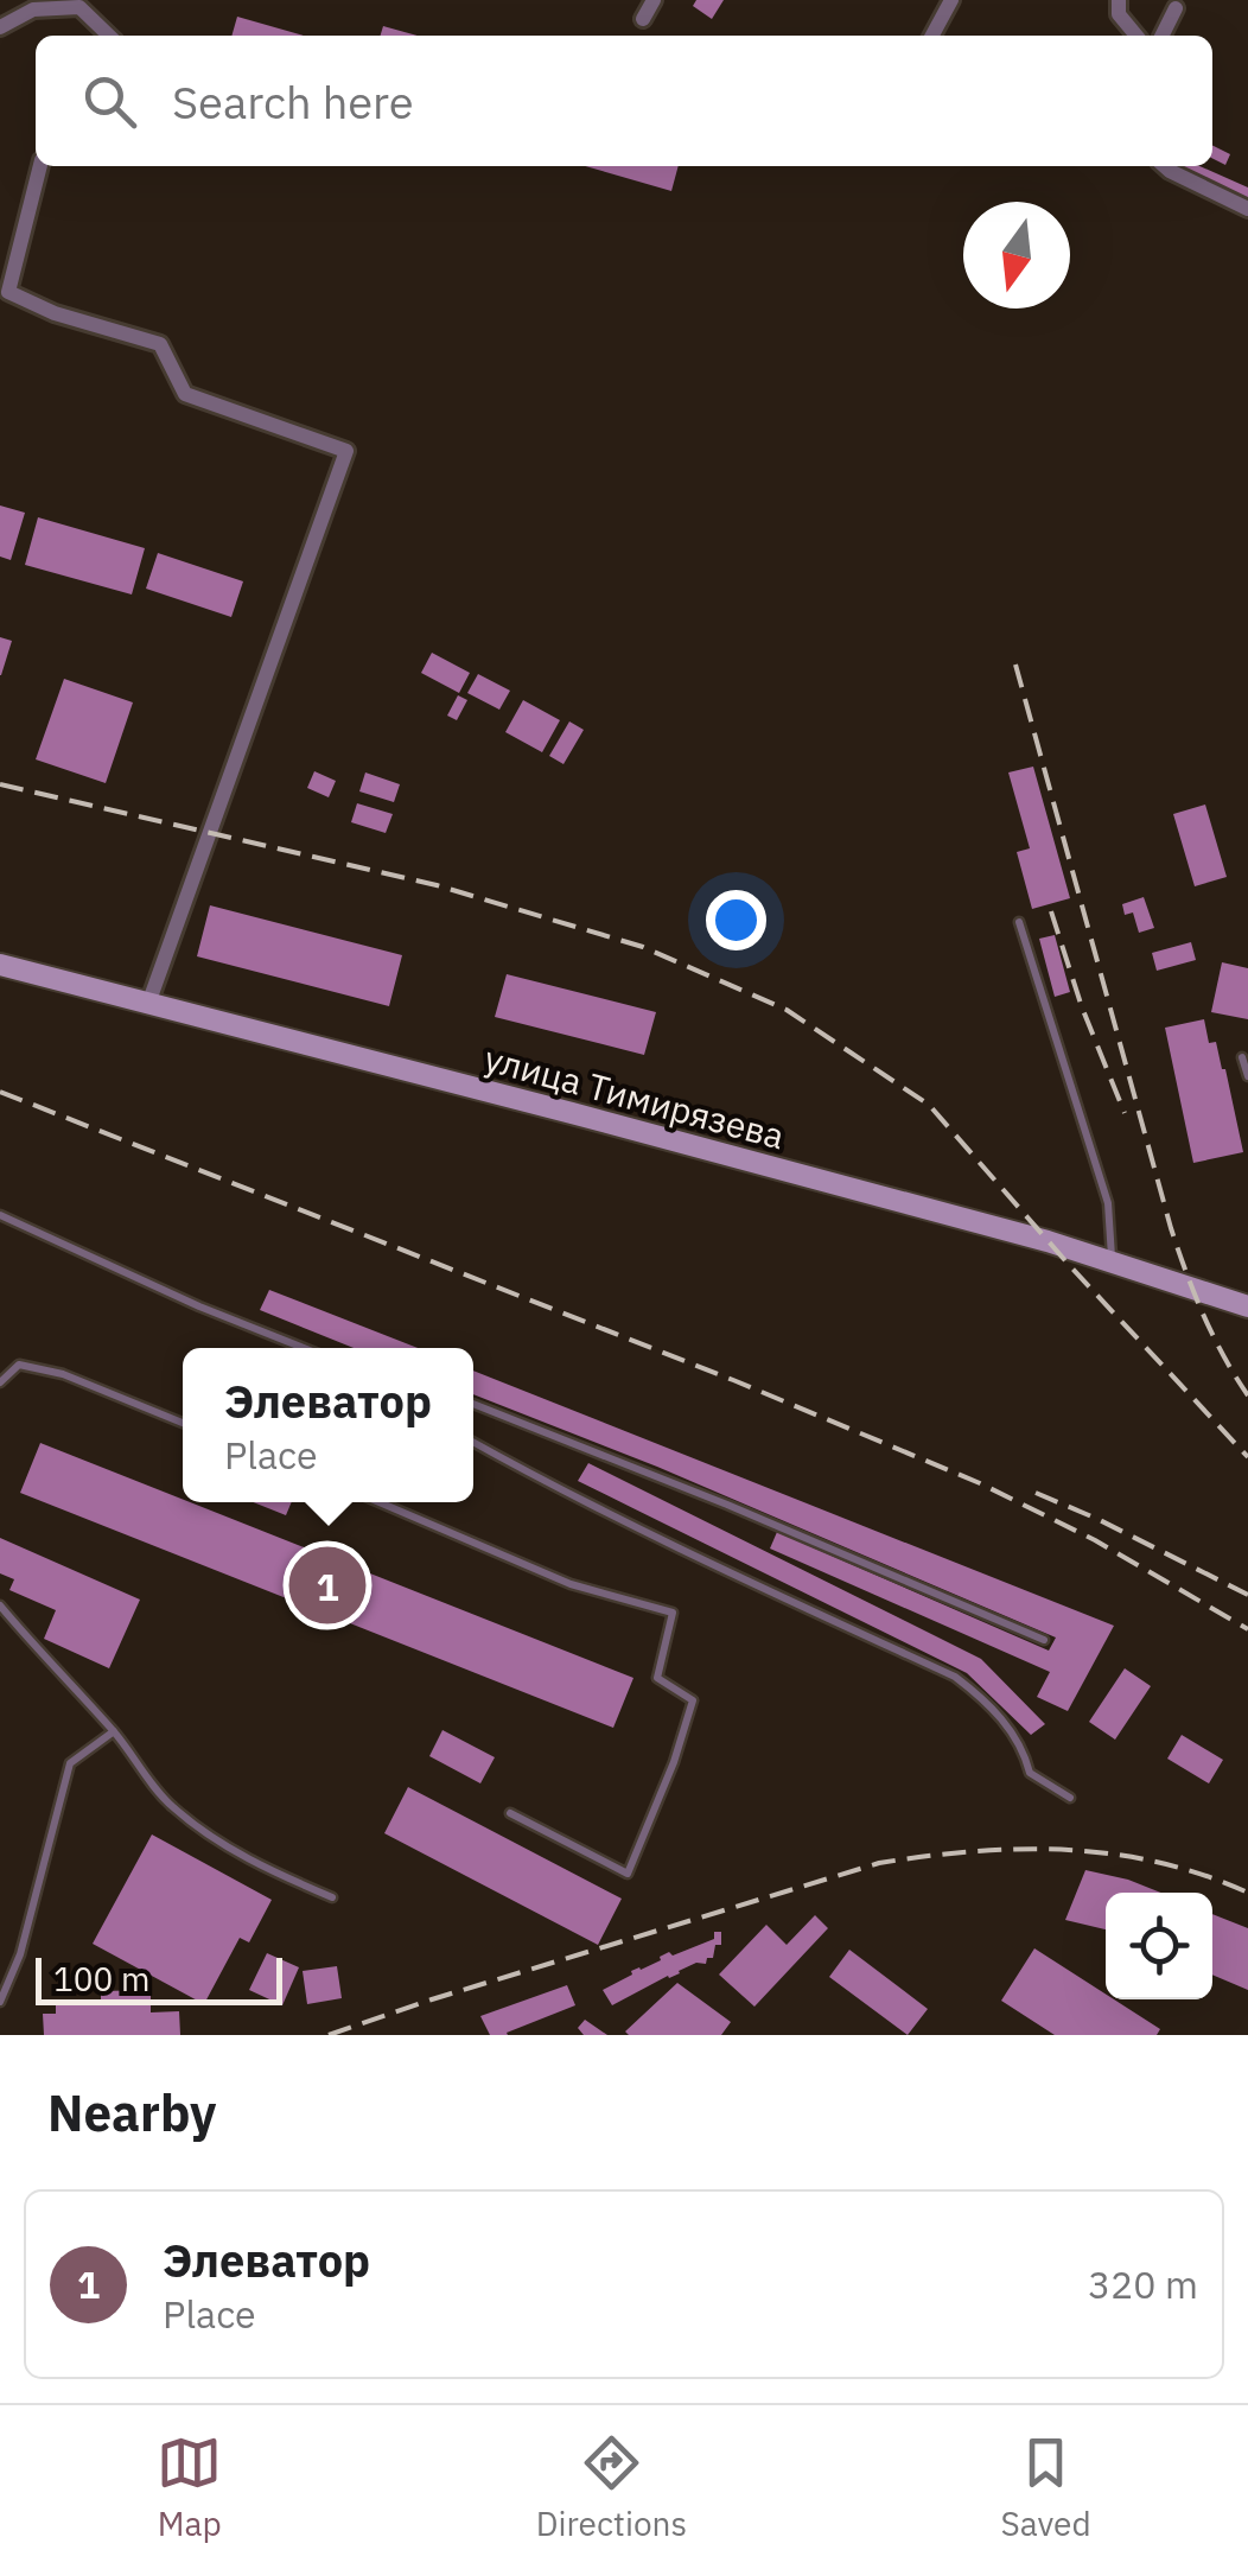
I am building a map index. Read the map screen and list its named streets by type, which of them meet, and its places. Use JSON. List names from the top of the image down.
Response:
{
  "streets": {
    "main road": ["улица Тимирязева"]
  },
  "scale_bar": "100 m",
  "north": "bottom",
  "page": {
    "search": "Search here",
    "popup": ["Элеватор", "Place"],
    "pins": "1",
    "scale": "100 m",
    "heading": "Nearby",
    "list": [
      {
        "mark": "1",
        "name": "Элеватор",
        "note": "Place",
        "value": "320 m"
      }
    ],
    "nav": ["Map", "Directions", "Saved"]
  }
}
